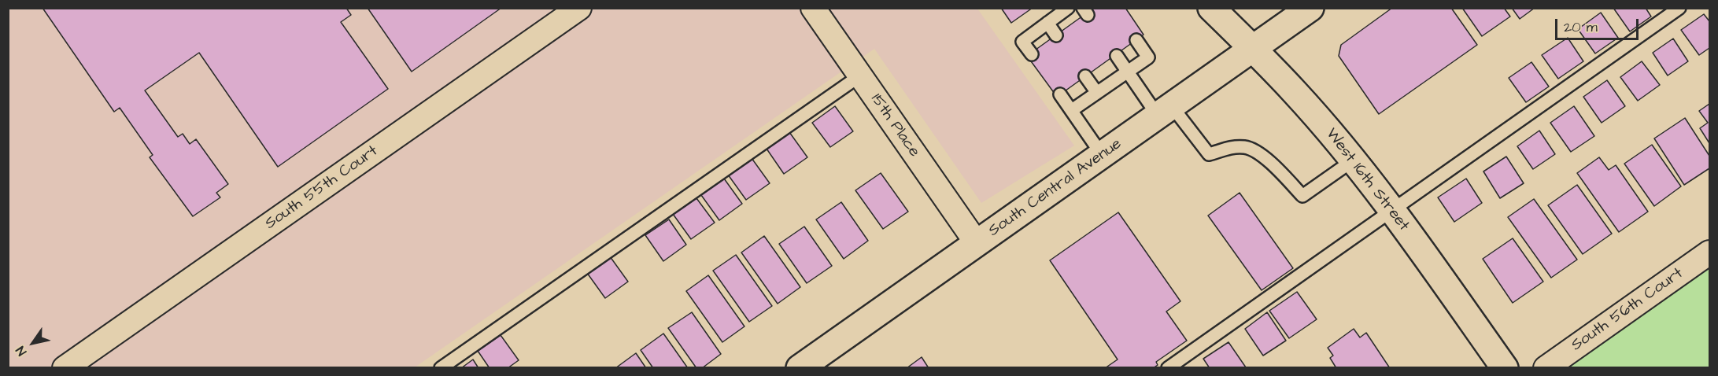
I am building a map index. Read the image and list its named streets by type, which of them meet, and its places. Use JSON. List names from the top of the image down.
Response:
{
  "streets": {
    "main road": ["West 16th Street", "South Central Avenue"],
    "street": ["15th Place", "South 55th Court", "South 56th Court"]
  },
  "crossings": [
    ["15th Place", "South Central Avenue"],
    ["West 16th Street", "South Central Avenue"]
  ],
  "scale_bar": "20 m",
  "north": "bottom left"
}
